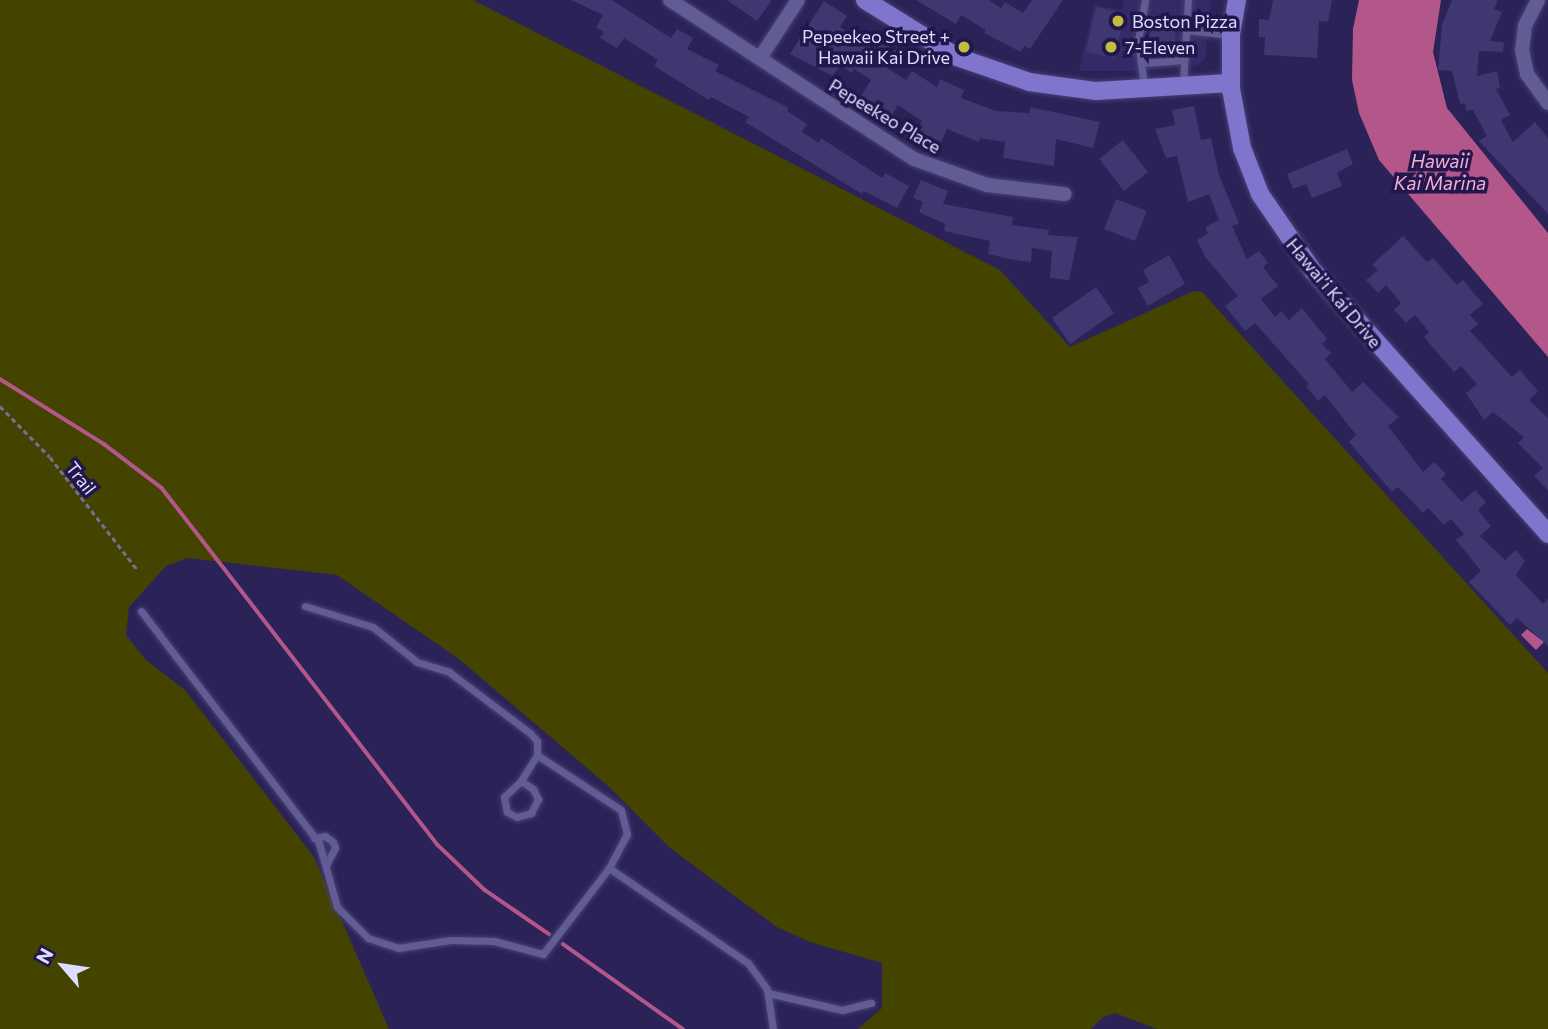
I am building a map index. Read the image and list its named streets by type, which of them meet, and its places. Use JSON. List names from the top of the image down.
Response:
{
  "streets": {
    "main road": ["Hawai’i Kai Drive"],
    "street": ["Pepeekeo Place"],
    "path": ["Trail"]
  },
  "water": ["Hawaii Kai Marina"],
  "places": ["Boston Pizza", "Pepeekeo Street + Hawaii Kai Drive", "7-Eleven"],
  "north": "top left"
}
